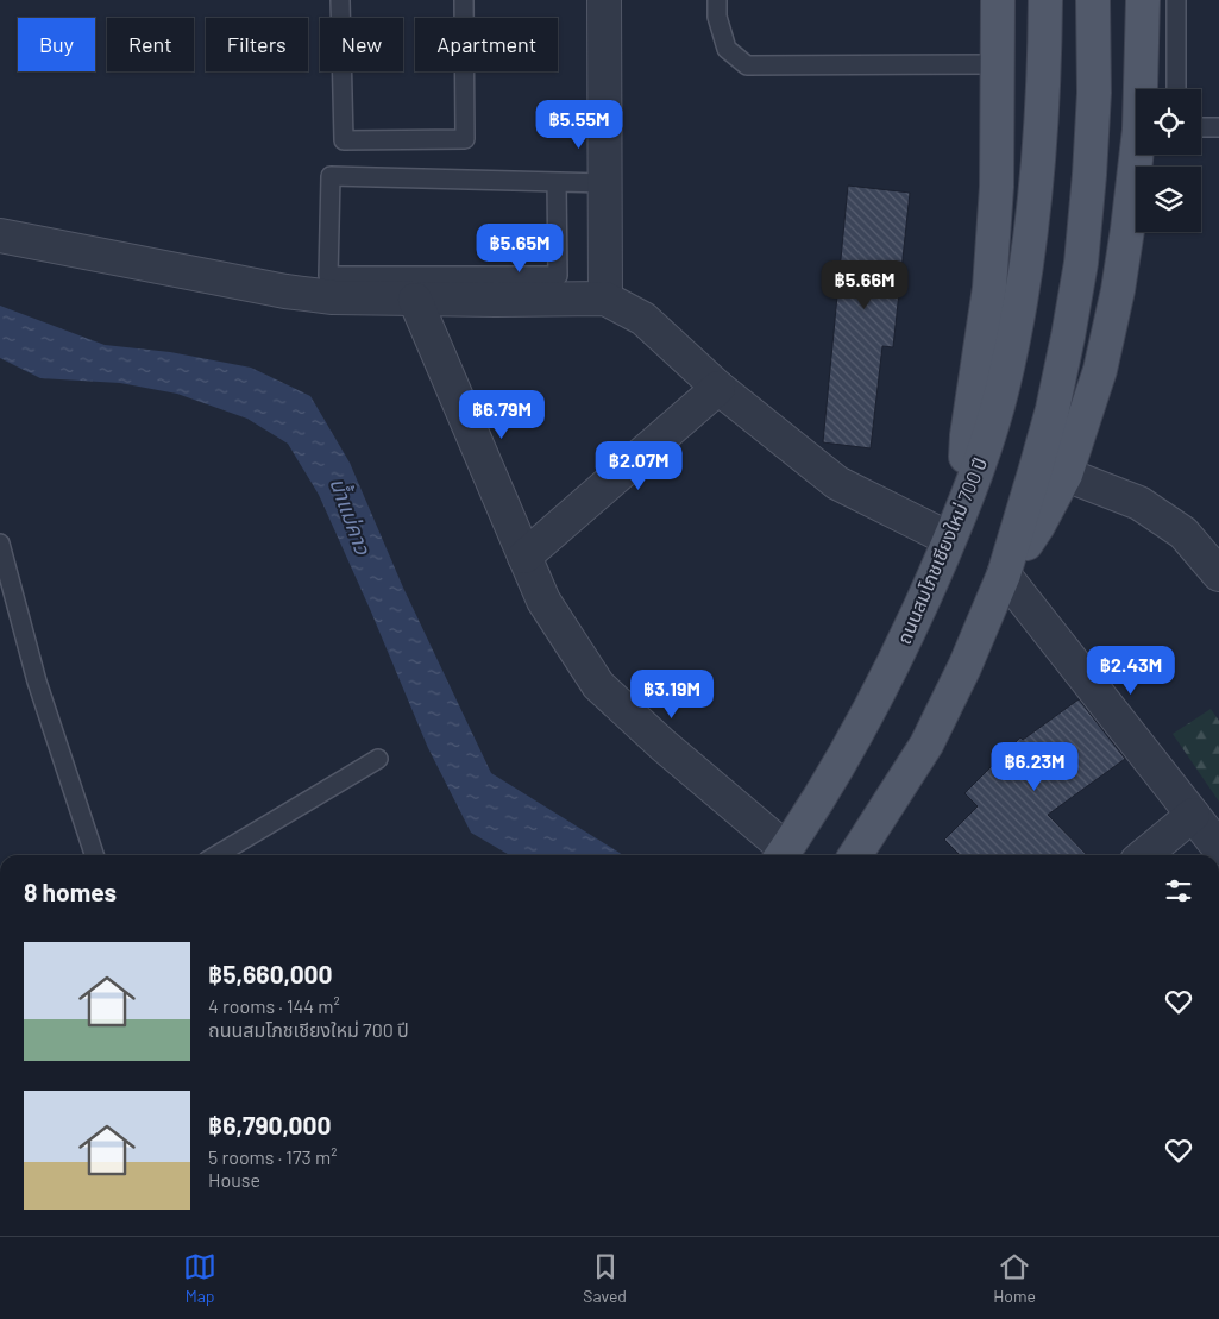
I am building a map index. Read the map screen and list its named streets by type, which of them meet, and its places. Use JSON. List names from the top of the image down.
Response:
{
  "streets": {
    "main road": ["ถนนสมโภชเชียงใหม่ 700 ปี"]
  },
  "water": ["น้ำแม่คาว"],
  "page": {
    "chip": [
      "Buy",
      "Rent",
      "Filters",
      "New",
      "Apartment"
    ],
    "price": [
      "฿5.55M",
      "฿5.65M",
      "฿5.66M",
      "฿6.79M",
      "฿2.07M",
      "฿2.43M",
      "฿3.19M",
      "฿6.23M"
    ],
    "heading": "8 homes",
    "list": [
      {
        "name": "฿5,660,000",
        "note": "4 rooms · 144 m² · ถนนสมโภชเชียงใหม่ 700 ปี"
      },
      {
        "name": "฿6,790,000",
        "note": "5 rooms · 173 m² · House"
      }
    ],
    "tabs": ["Map", "Saved", "Home"]
  }
}
